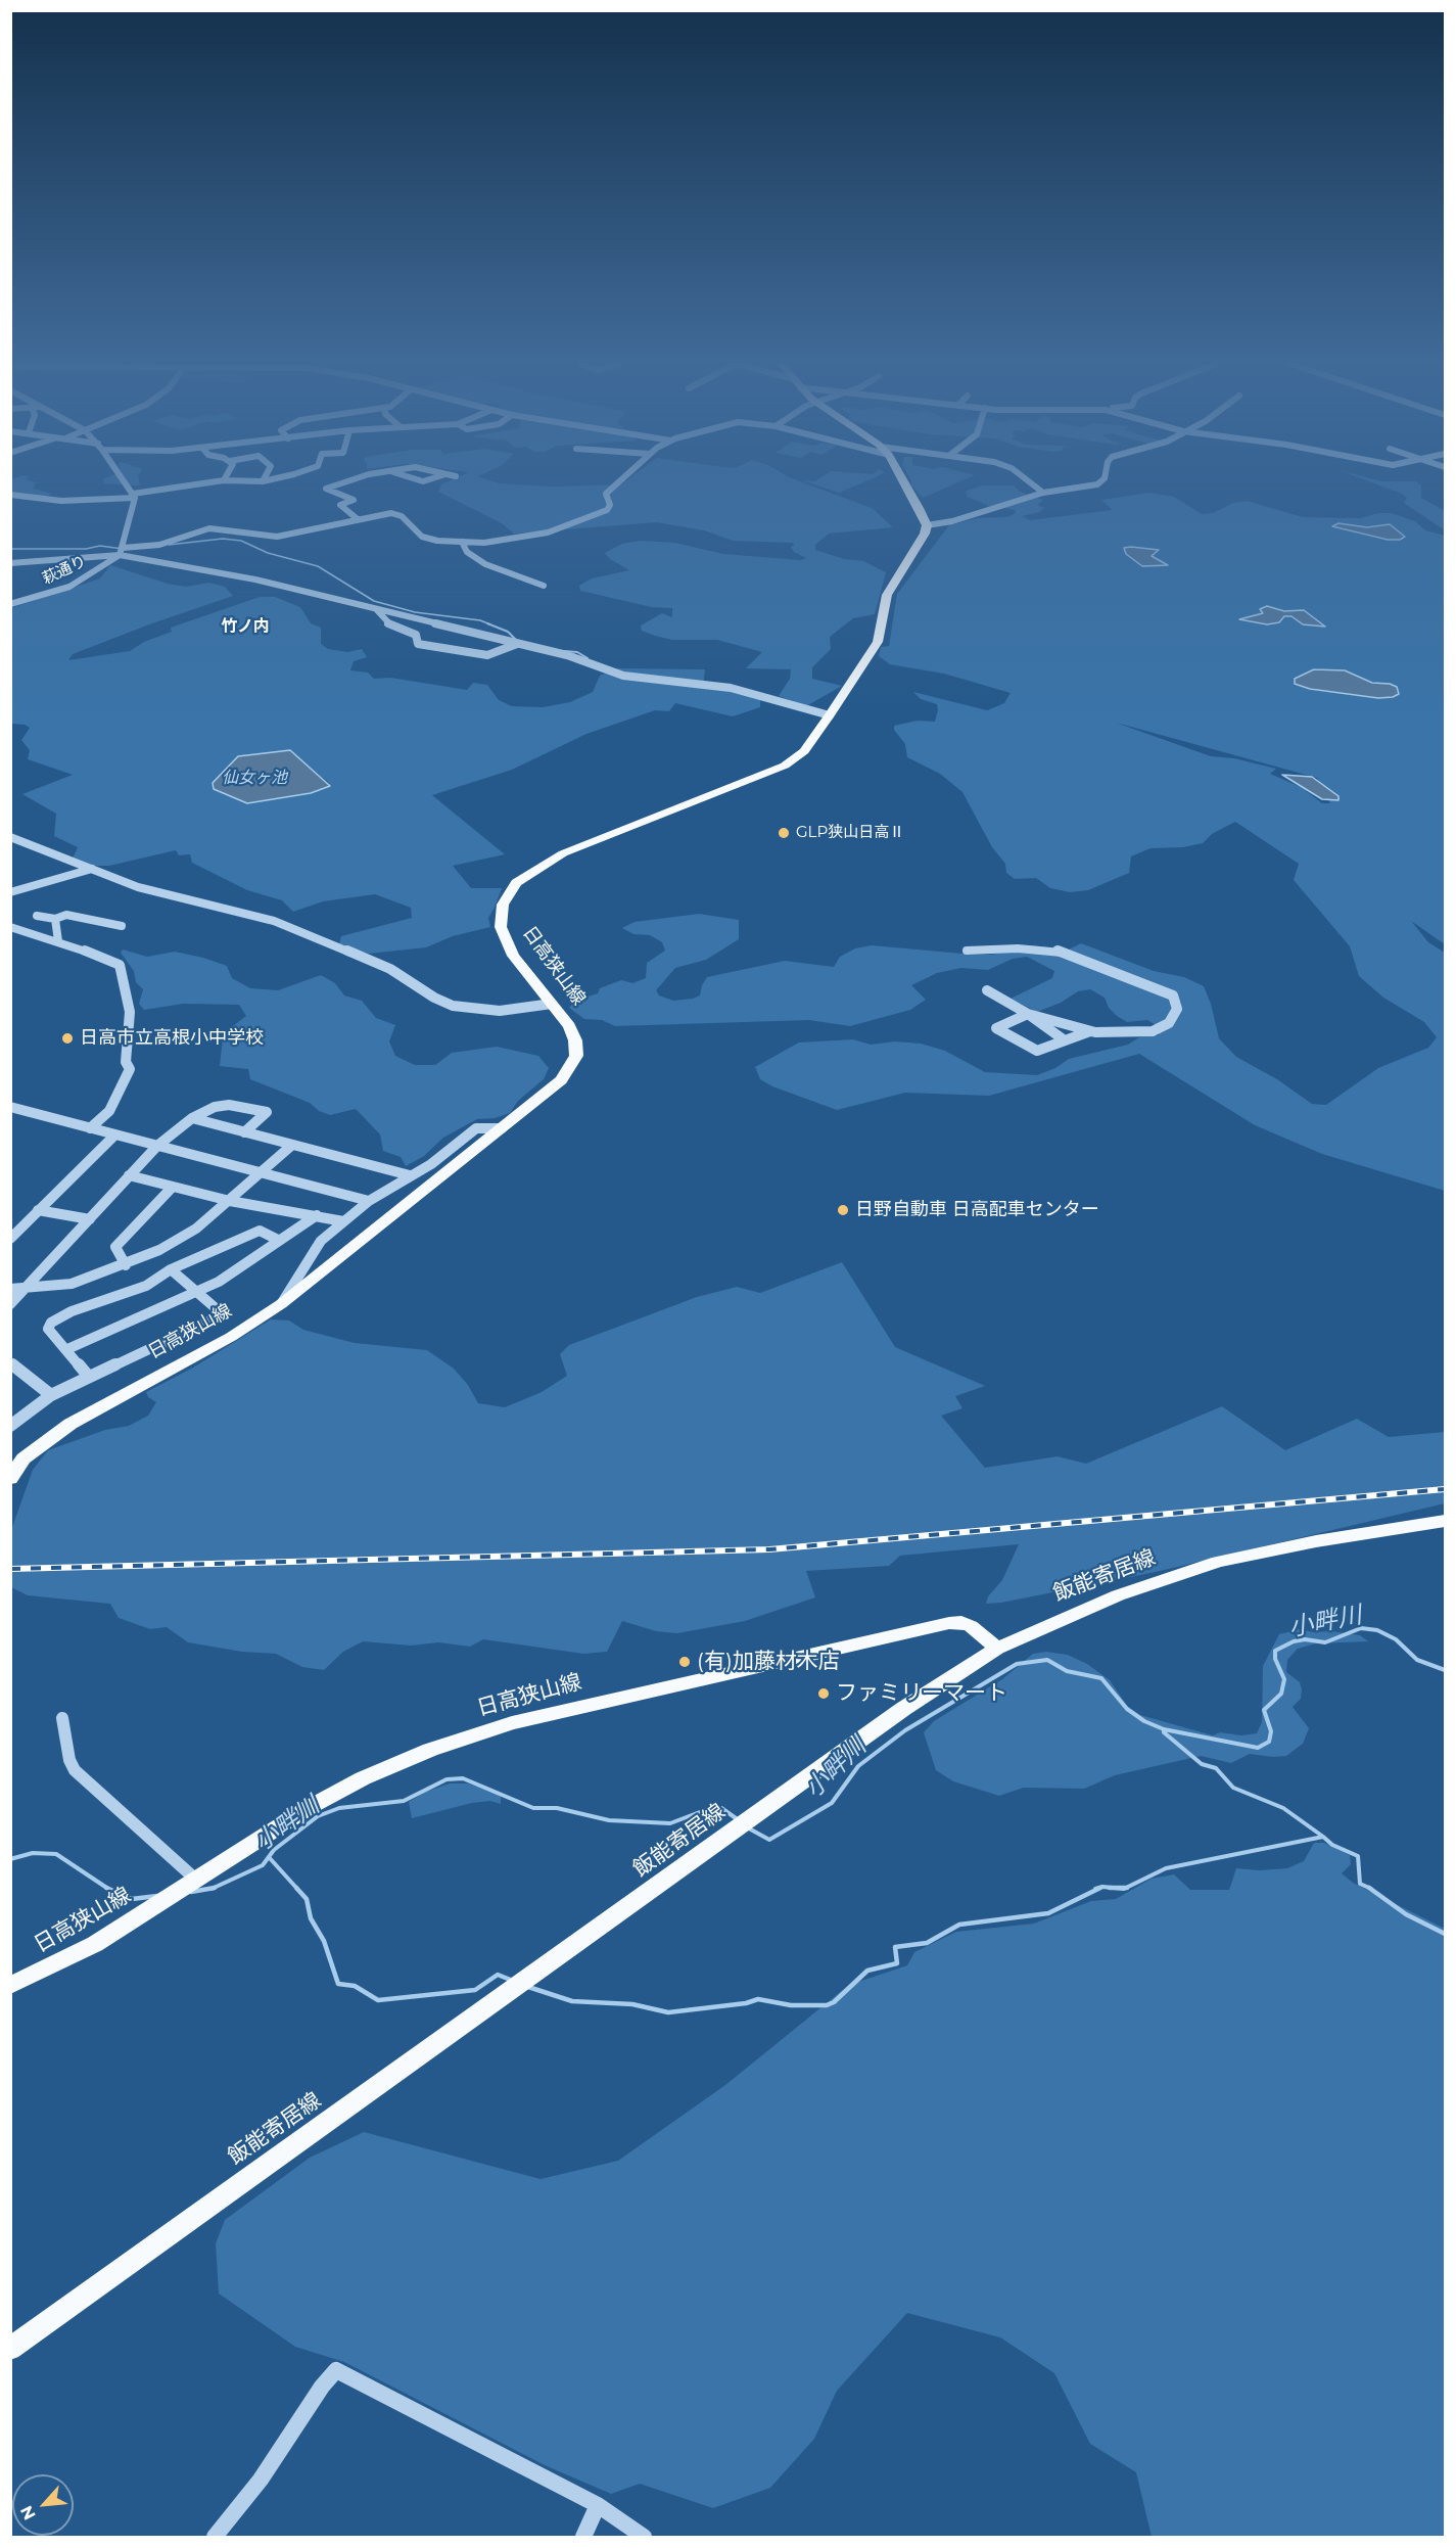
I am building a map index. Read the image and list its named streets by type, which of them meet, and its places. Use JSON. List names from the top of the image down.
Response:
{
  "streets": {
    "main road": ["日高狭山線", "飯能寄居線"],
    "street": ["萩通り"]
  },
  "crossings": [
    ["日高狭山線", "飯能寄居線"]
  ],
  "districts": ["竹ノ内"],
  "water": ["仙女ヶ池", "小畔川"],
  "places": [
    "GLP狭山日高Ⅱ",
    "日高市立高根小中学校",
    "日野自動車 日高配車センター",
    "(有)加藤材木店",
    "ファミリーマート"
  ],
  "north": "bottom left"
}
